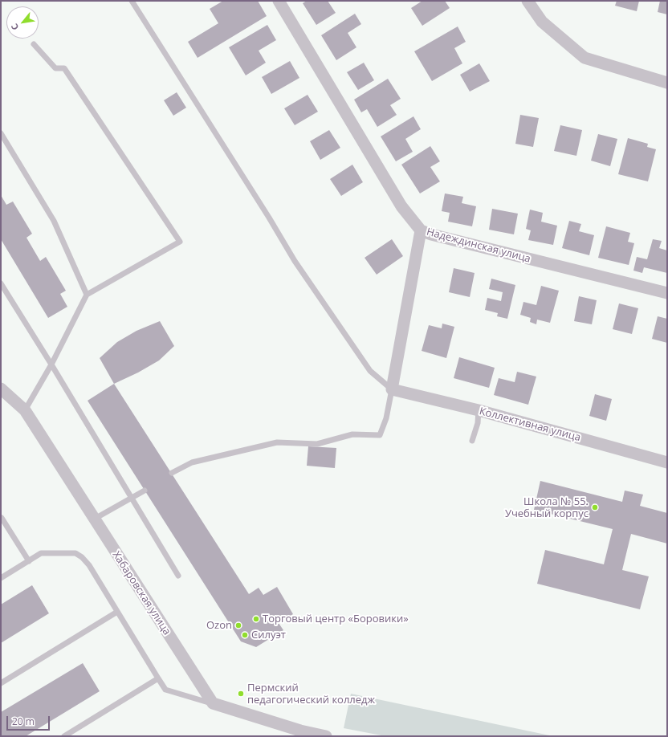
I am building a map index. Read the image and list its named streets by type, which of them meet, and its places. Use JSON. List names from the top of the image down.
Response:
{
  "streets": {
    "street": ["Надеждинская улица", "Коллективная улица", "Хабаровская улица"]
  },
  "places": [
    "Школа № 55. Учебный корпус",
    "Торговый центр «Боровики»",
    "Ozon",
    "Силуэт",
    "Пермский педагогический колледж"
  ],
  "scale_bar": "20 m",
  "north": "bottom left"
}
